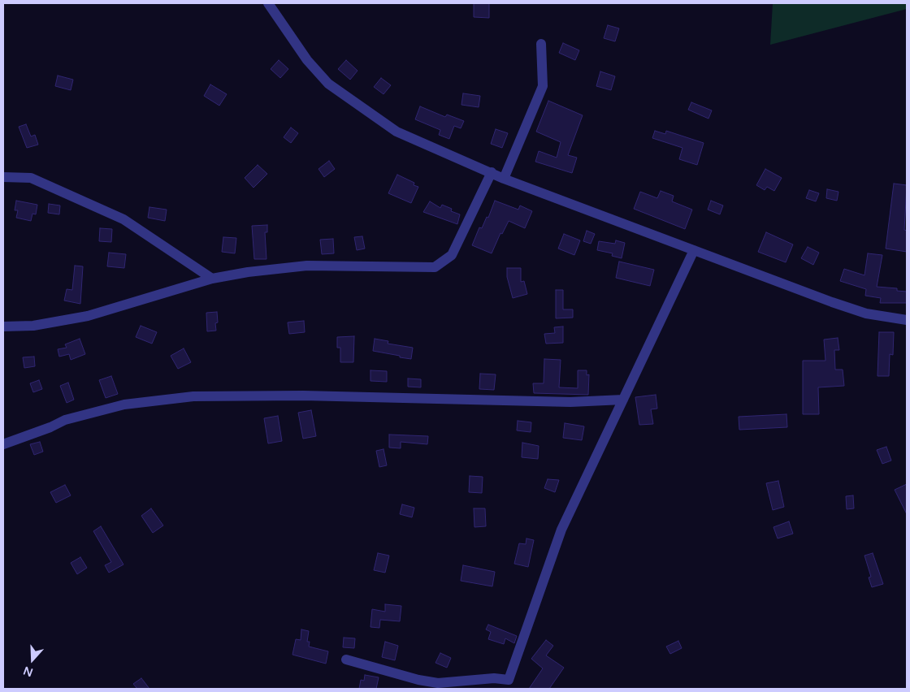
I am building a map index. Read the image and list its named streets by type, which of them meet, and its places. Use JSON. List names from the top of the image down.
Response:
{
  "north": "bottom"
}
